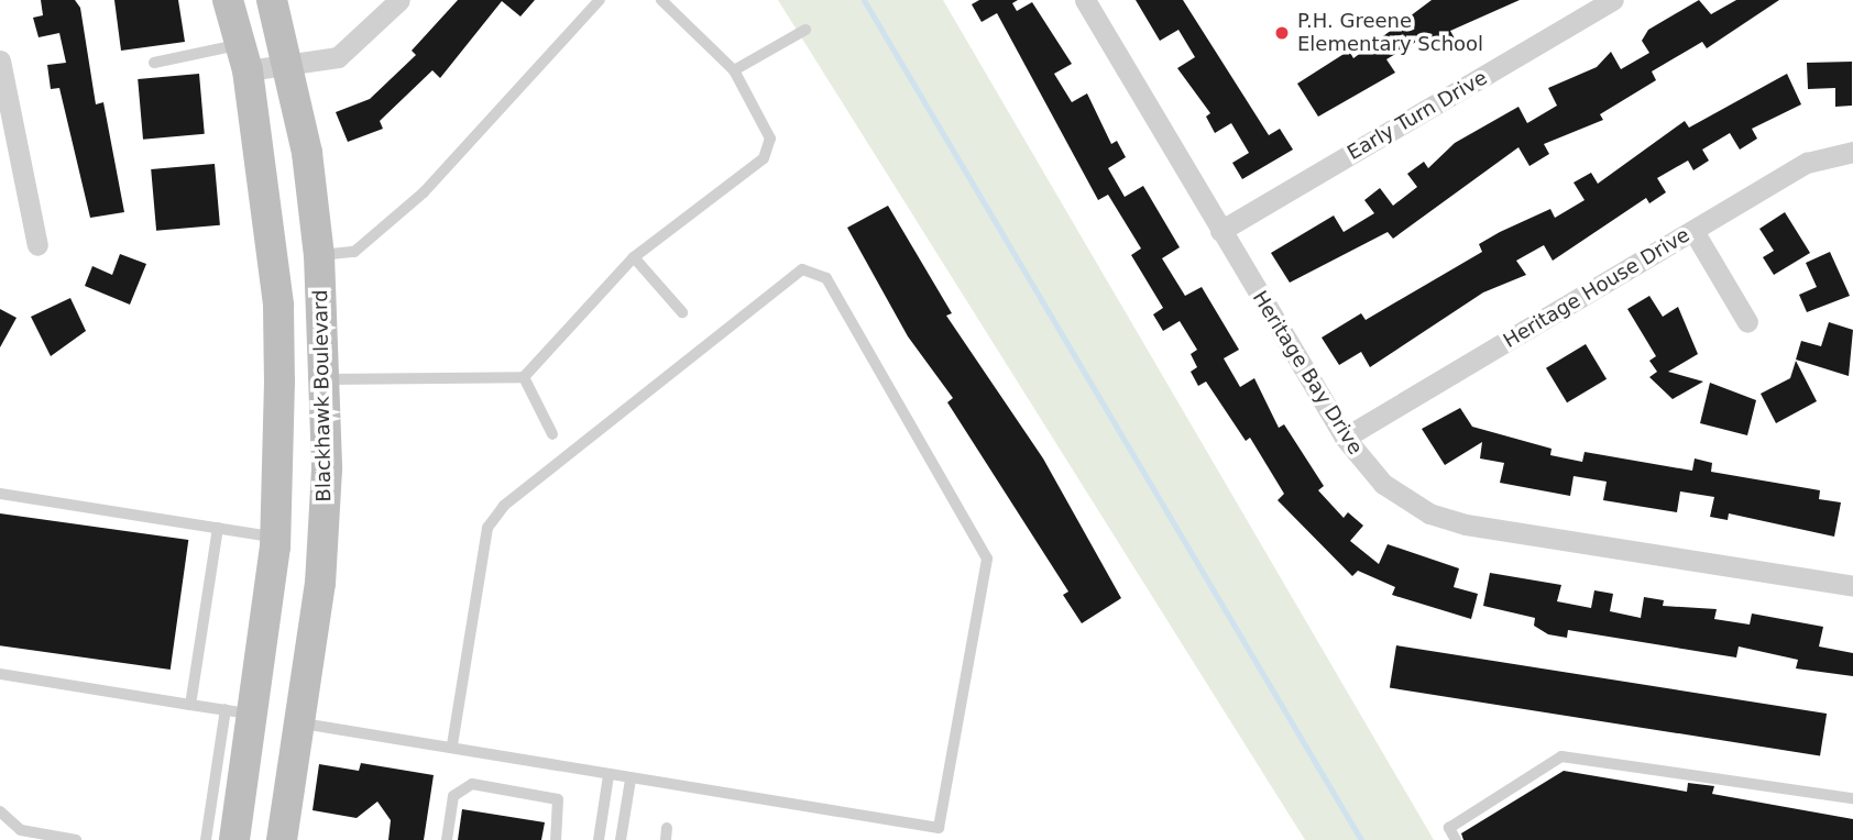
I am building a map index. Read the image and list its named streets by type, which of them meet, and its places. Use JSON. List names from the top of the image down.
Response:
{
  "streets": {
    "main road": ["Blackhawk Boulevard"],
    "street": ["Early Turn Drive", "Heritage House Drive", "Heritage Bay Drive"]
  },
  "crossings": [
    ["Early Turn Drive", "Heritage Bay Drive"],
    ["Heritage House Drive", "Heritage Bay Drive"]
  ],
  "places": ["P.H. Greene Elementary School"]
}
